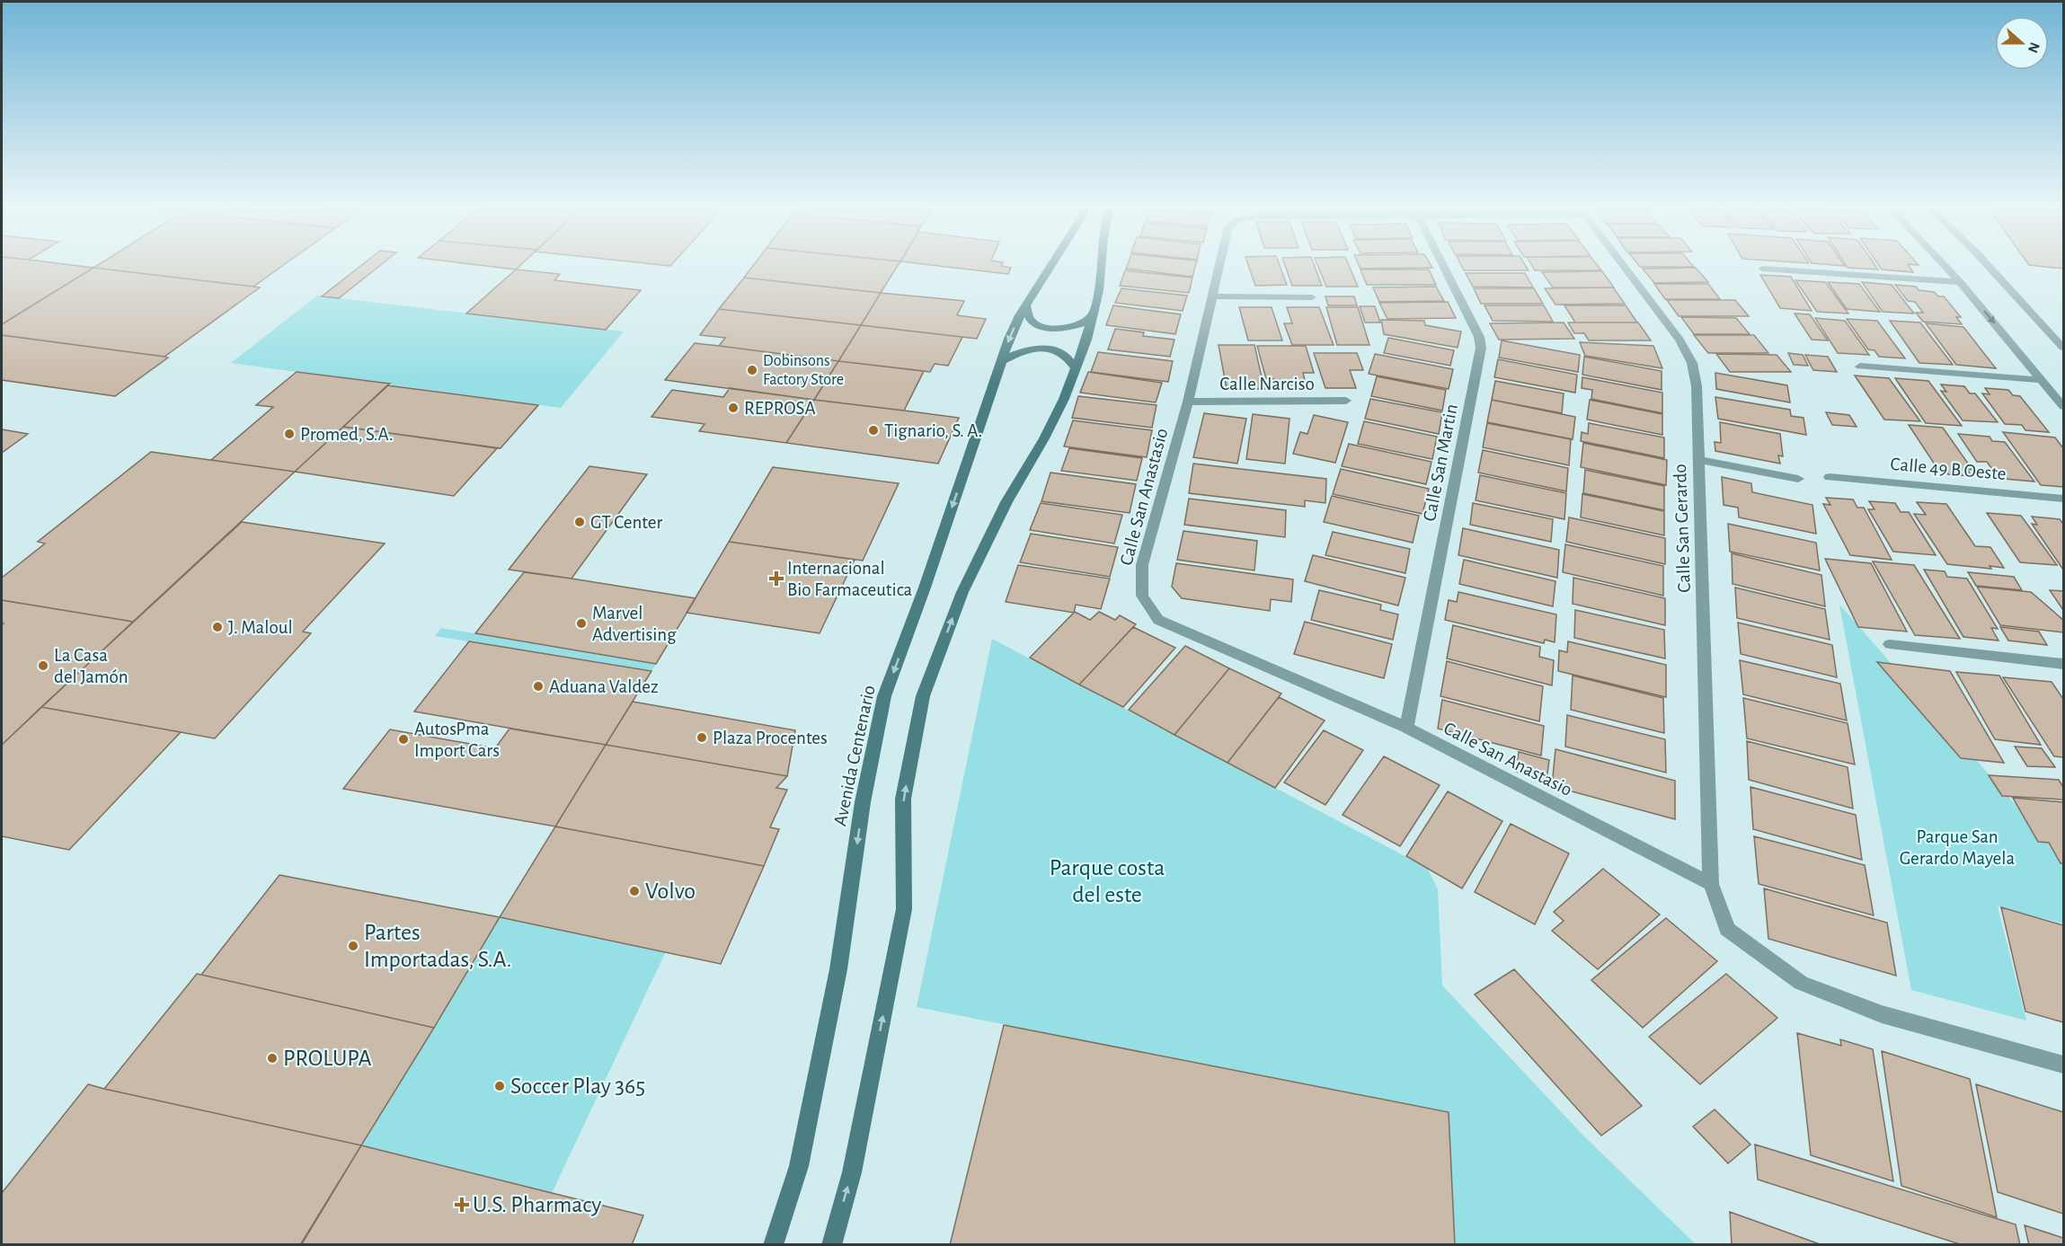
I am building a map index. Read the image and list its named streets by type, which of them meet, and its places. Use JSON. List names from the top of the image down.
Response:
{
  "streets": {
    "main road": ["Avenida Centenario"],
    "street": [
      "Calle Narciso",
      "Calle San Martin",
      "Calle 49 B Oeste",
      "Calle San Anastasio",
      "Calle San Gerardo"
    ]
  },
  "crossings": [
    ["Calle Narciso", "Calle San Anastasio"],
    ["Calle San Martin", "Calle San Anastasio"],
    ["Calle San Anastasio", "Calle San Gerardo"]
  ],
  "parks": ["Parque San Gerardo Mayela", "Parque costa del este"],
  "places": {
    "other": [
      "Dobinsons Factory Store",
      "REPROSA",
      "Tignario, S. A.",
      "Promed, S.A.",
      "GT Center",
      "Marvel Advertising",
      "J. Maloul",
      "La Casa del Jamón",
      "Aduana Valdez",
      "Plaza Procentes",
      "AutosPma Import Cars",
      "Volvo",
      "Partes Importadas, S.A.",
      "PROLUPA",
      "Soccer Play 365"
    ],
    "health": ["Internacional Bio Farmaceutica", "U.S. Pharmacy"]
  },
  "north": "right"
}
